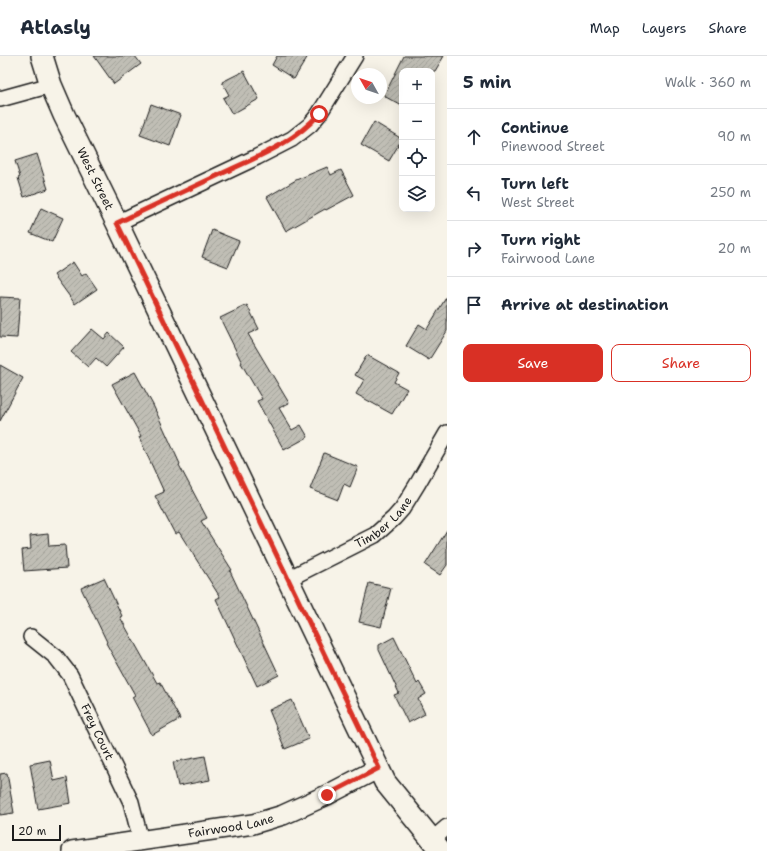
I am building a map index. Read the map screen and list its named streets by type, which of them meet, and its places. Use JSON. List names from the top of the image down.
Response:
{
  "streets": {
    "main road": ["West Street"],
    "street": ["Timber Lane", "Frey Court", "Fairwood Lane"]
  },
  "crossings": [
    ["West Street", "Timber Lane"],
    ["West Street", "Fairwood Lane"],
    ["Frey Court", "Fairwood Lane"]
  ],
  "scale_bar": "20 m",
  "north": "top left",
  "page": {
    "header": "Atlasly",
    "nav": ["Map", "Layers", "Share"],
    "heading": ["5 min", "Walk · 360 m"],
    "map_buttons": ["+", "−"],
    "list": [
      ["Continue", "Pinewood Street", "90 m"],
      ["Turn left", "West Street", "250 m"],
      ["Turn right", "Fairwood Lane", "20 m"],
      "Arrive at destination"
    ],
    "buttons": ["Save", "Share"],
    "scale": "20 m"
  }
}
